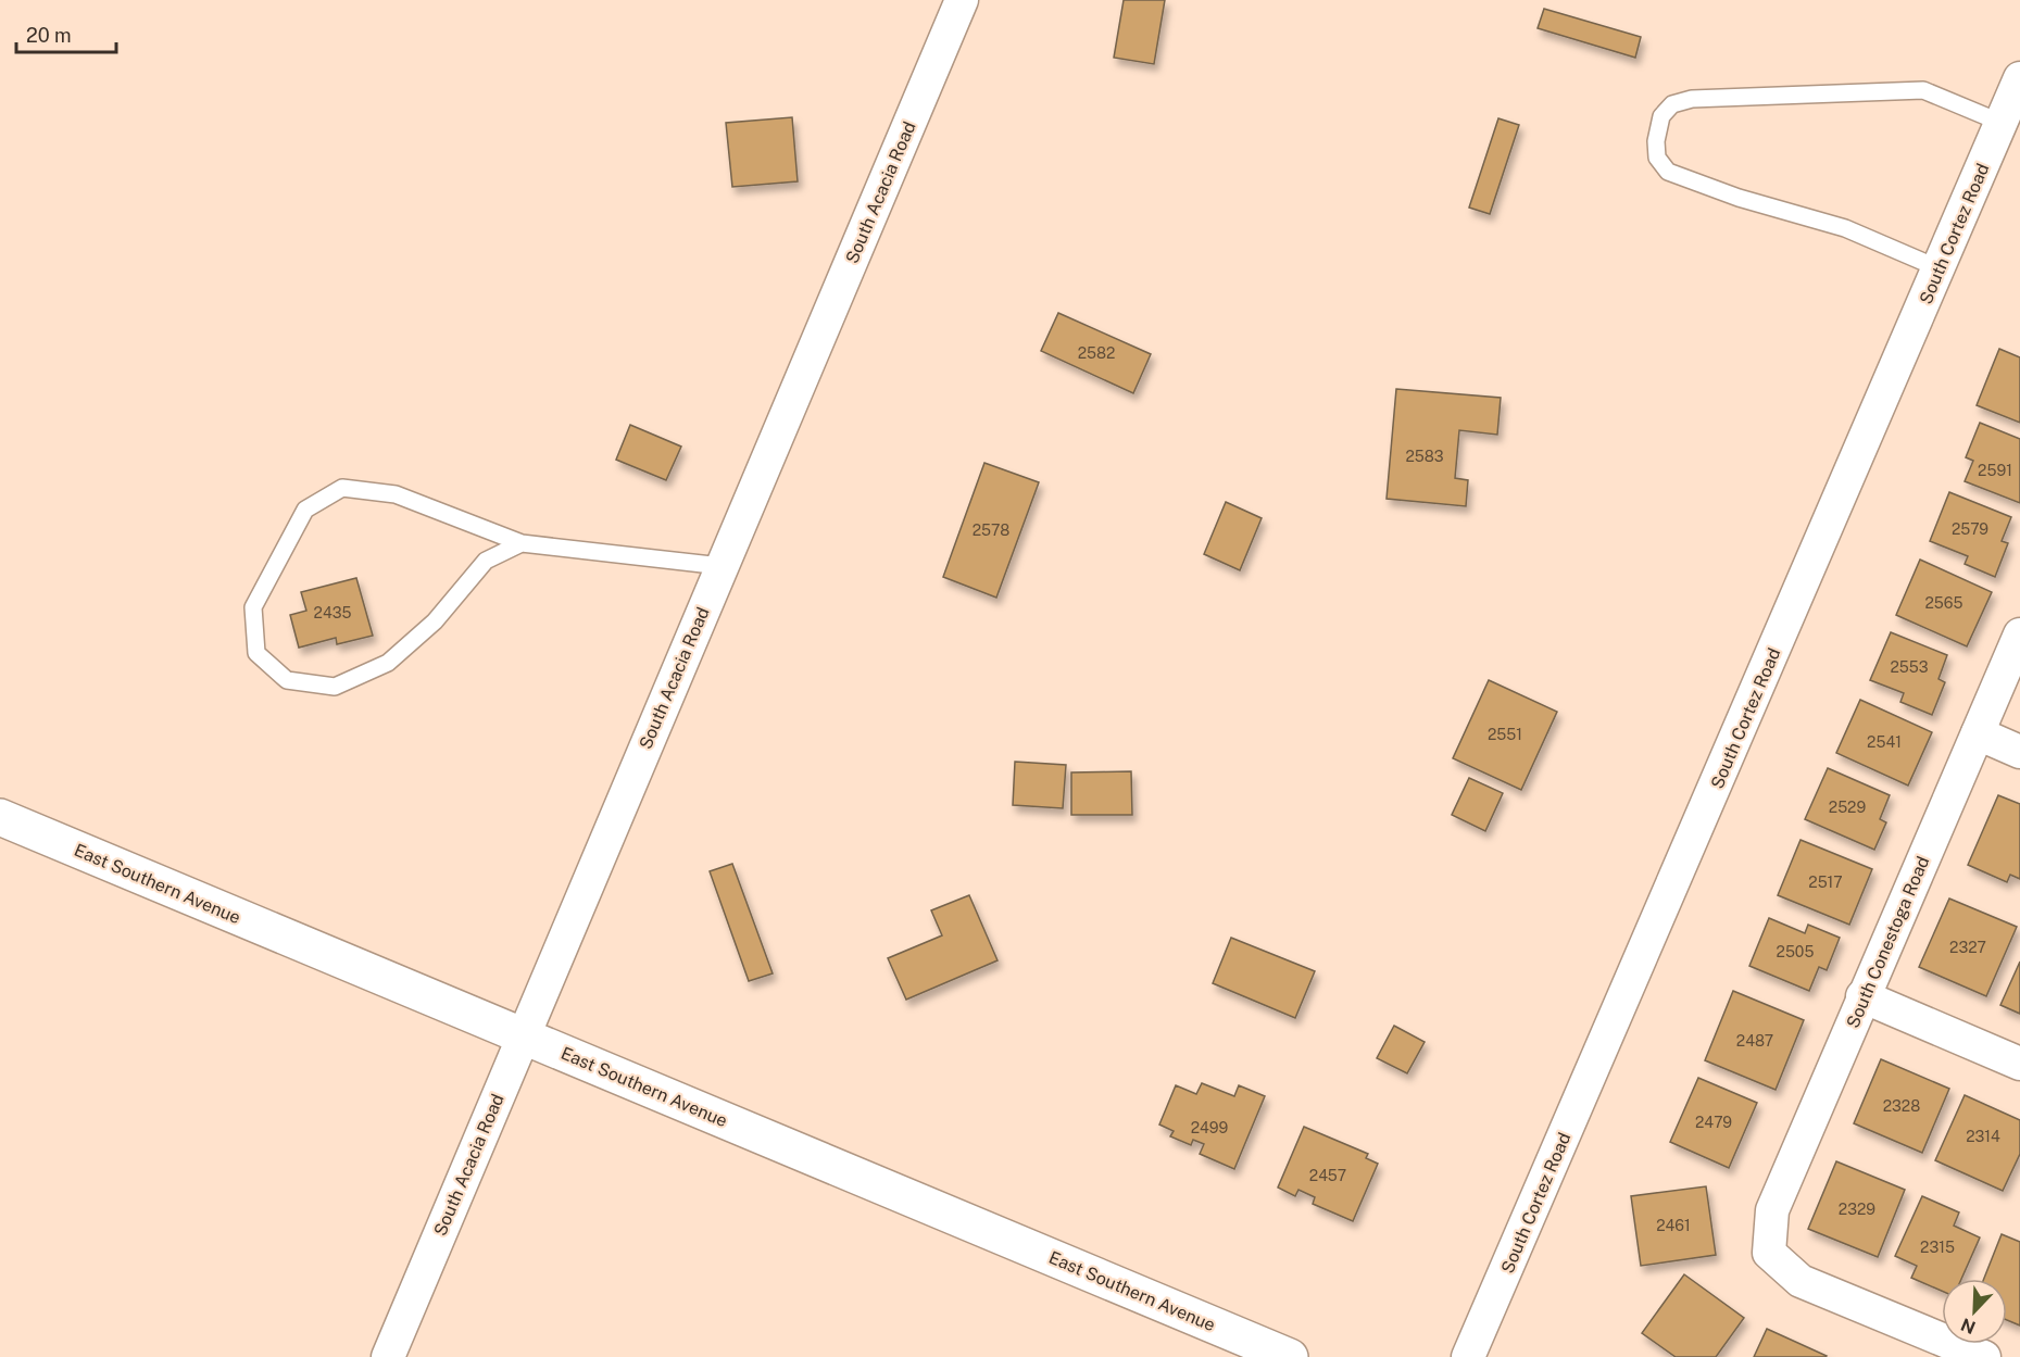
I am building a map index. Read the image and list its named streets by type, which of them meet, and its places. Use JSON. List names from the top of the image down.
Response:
{
  "streets": {
    "street": [
      "South Acacia Road",
      "South Cortez Road",
      "East Southern Avenue",
      "South Conestoga Road"
    ]
  },
  "crossings": [
    ["South Acacia Road", "East Southern Avenue"]
  ],
  "house_numbers": [
    "2582",
    "2583",
    "2591",
    "2579",
    "2578",
    "2565",
    "2435",
    "2553",
    "2551",
    "2541",
    "2529",
    "2517",
    "2327",
    "2505",
    "2487",
    "2328",
    "2479",
    "2499",
    "2314",
    "2457",
    "2329",
    "2461",
    "2315"
  ],
  "scale_bar": "20 m",
  "north": "bottom left"
}
